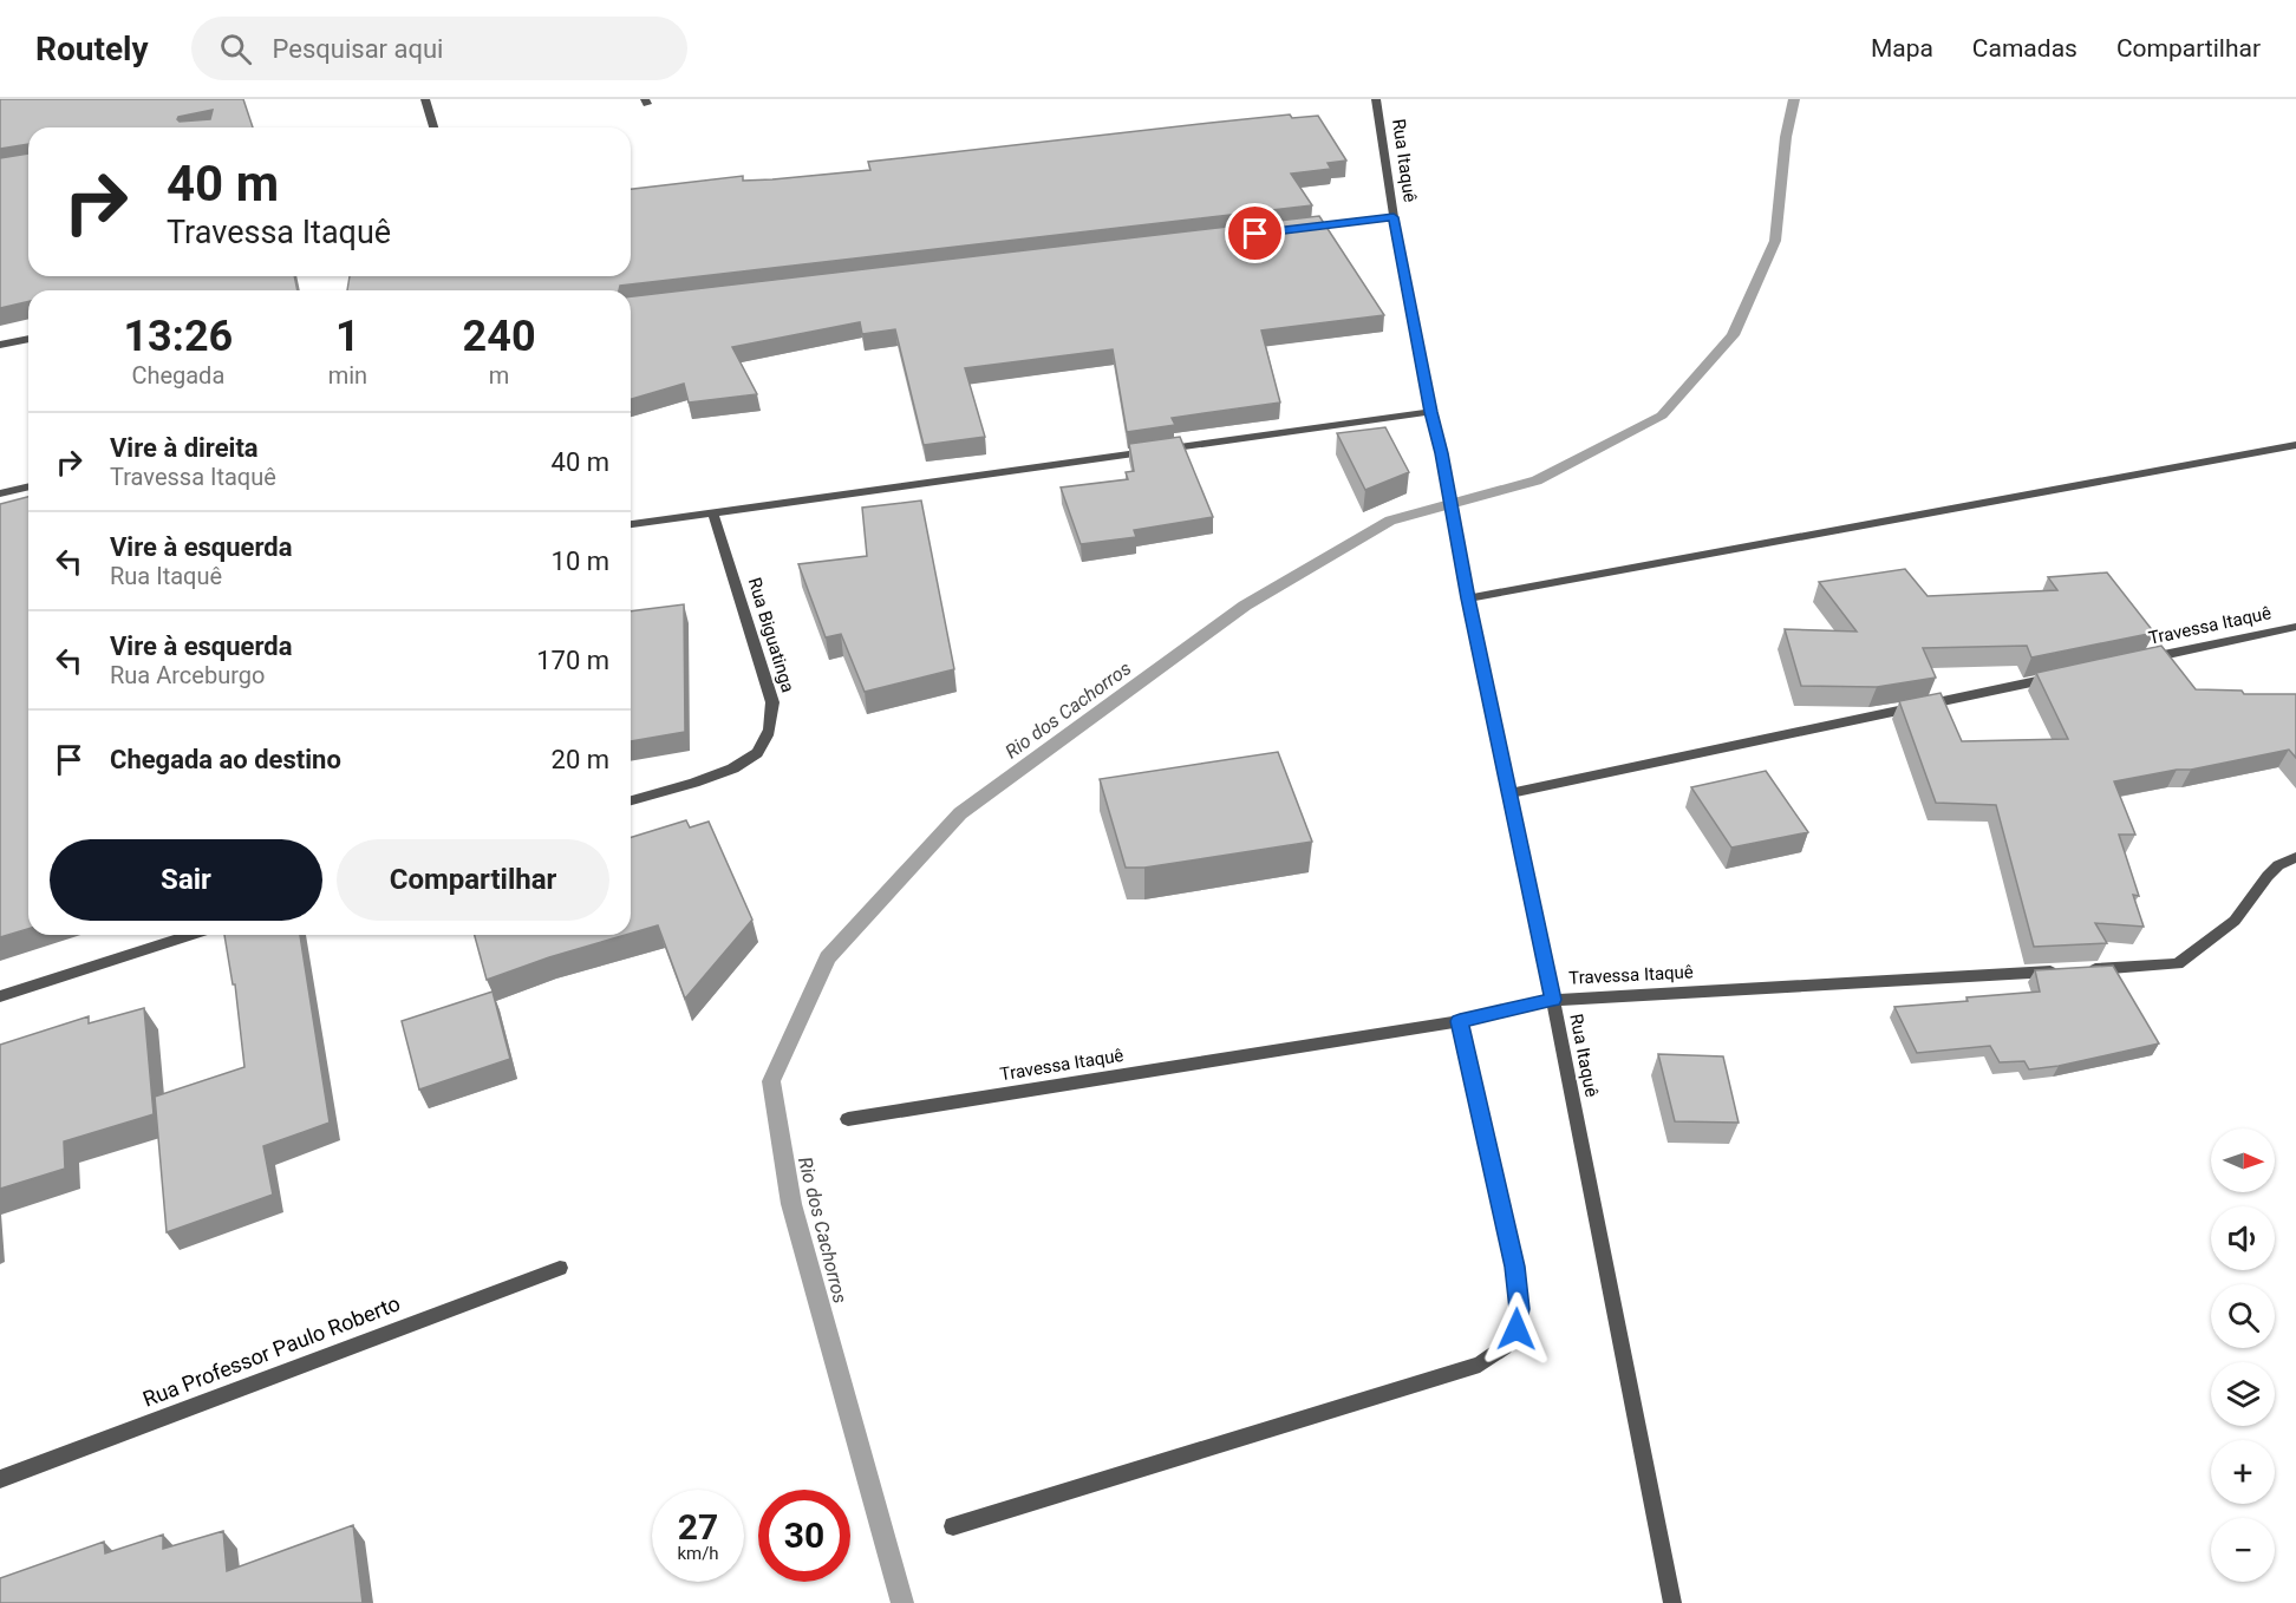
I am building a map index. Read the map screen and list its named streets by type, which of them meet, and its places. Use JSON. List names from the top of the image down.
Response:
{
  "streets": {
    "street": [
      "Rua Itaquê",
      "Travessa Itaquê",
      "Rua Biguatinga",
      "Rua Professor Paulo Roberto"
    ]
  },
  "crossings": [
    ["Rua Itaquê", "Travessa Itaquê"]
  ],
  "water": ["Rio dos Cachorros"],
  "north": "right",
  "page": {
    "header": "Routely",
    "search": "Pesquisar aqui",
    "nav": ["Mapa", "Camadas", "Compartilhar"],
    "turn": ["40 m", "Travessa Itaquê"],
    "eta": [
      "13:26",
      "Chegada",
      "1",
      "min",
      "240",
      "m"
    ],
    "list": [
      {
        "name": "Vire à direita",
        "note": "Travessa Itaquê",
        "value": "40 m"
      },
      {
        "name": "Vire à esquerda",
        "note": "Rua Itaquê",
        "value": "10 m"
      },
      {
        "name": "Vire à esquerda",
        "note": "Rua Arceburgo",
        "value": "170 m"
      },
      {
        "name": "Chegada ao destino",
        "value": "20 m"
      }
    ],
    "buttons": ["Sair", "Compartilhar"],
    "map_buttons": ["+", "−"],
    "speed": "27 km/h",
    "limit": "30"
  }
}
